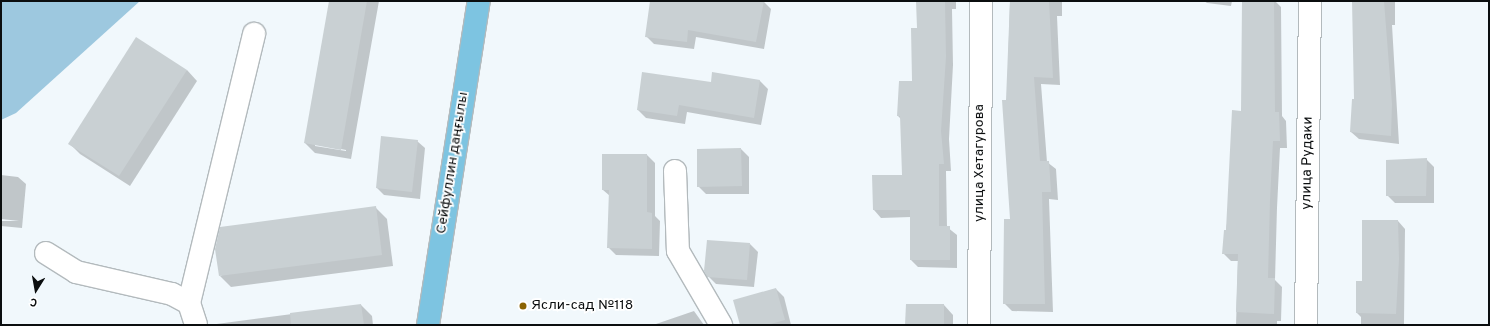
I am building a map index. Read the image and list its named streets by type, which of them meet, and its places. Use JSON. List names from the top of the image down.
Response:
{
  "streets": {
    "main road": ["Сейфуллин даңғылы"],
    "street": ["улица Хетагурова", "улица Рудаки"]
  },
  "places": ["Ясли-сад №118"],
  "north": "bottom"
}
